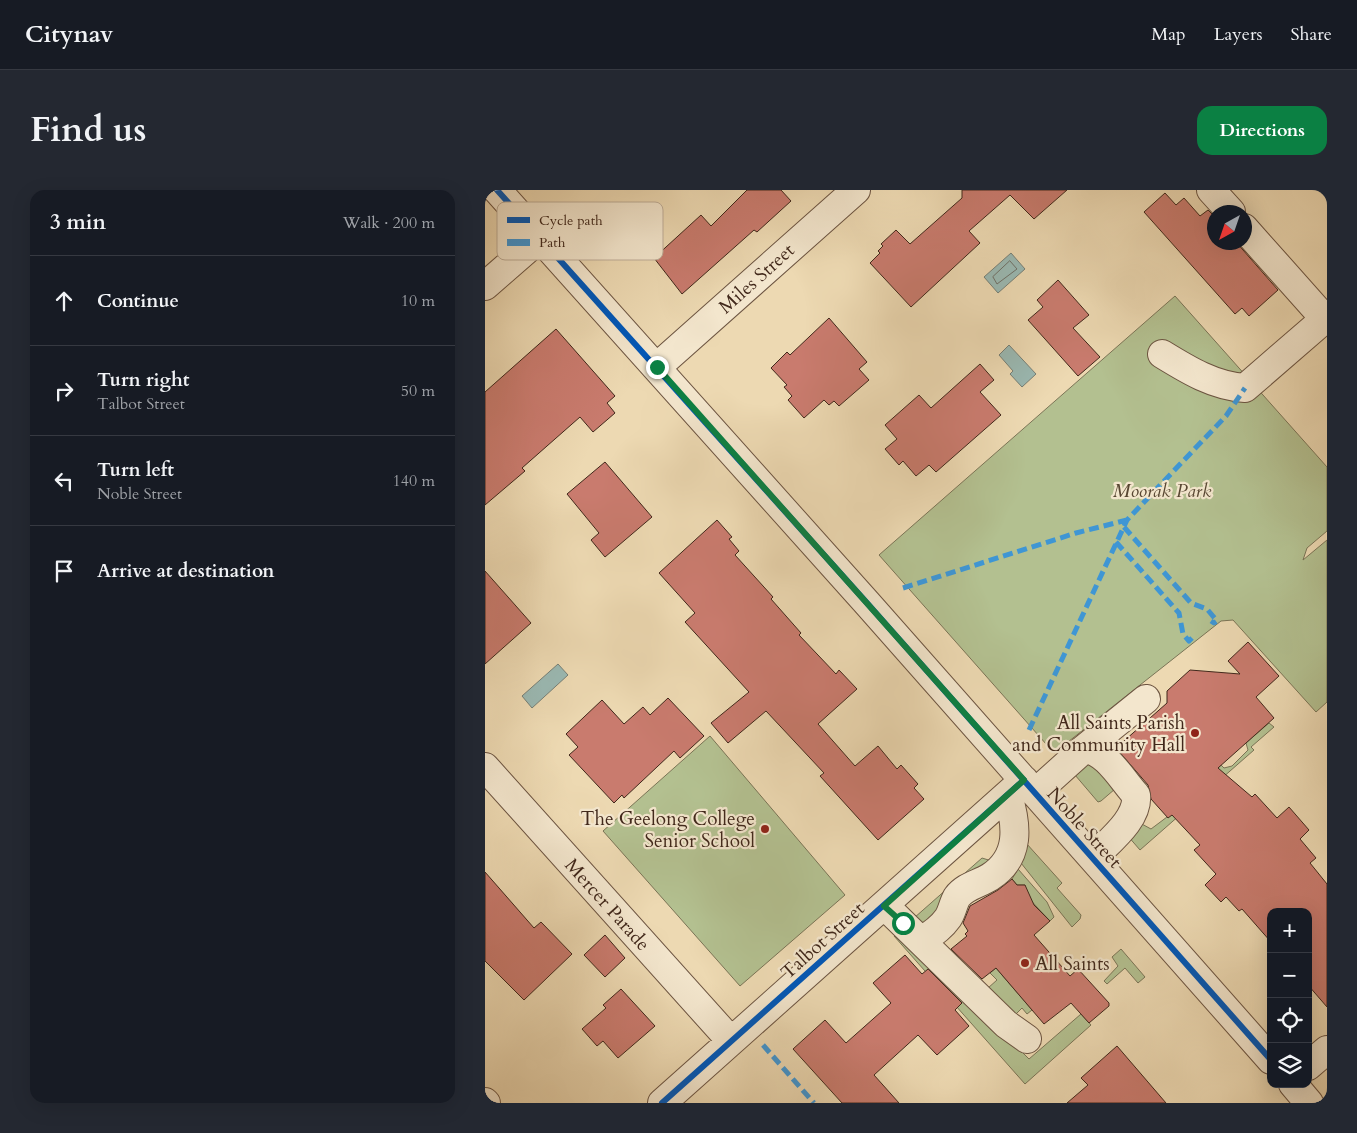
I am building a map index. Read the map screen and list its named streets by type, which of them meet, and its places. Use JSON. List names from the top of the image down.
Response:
{
  "streets": {
    "street": [
      "Miles Street",
      "Noble Street",
      "Mercer Parade",
      "Talbot Street"
    ]
  },
  "crossings": [
    ["Miles Street", "Noble Street"],
    ["Noble Street", "Talbot Street"],
    ["Mercer Parade", "Talbot Street"]
  ],
  "parks": ["Moorak Park"],
  "places": ["All Saints Parish and Community Hall", "The Geelong College Senior School", "All Saints"],
  "legend": ["Cycle path", "Path"],
  "north": "bottom left",
  "page": {
    "header": "Citynav",
    "nav": ["Map", "Layers", "Share"],
    "title": "Find us",
    "buttons": "Directions",
    "heading": ["3 min", "Walk · 200 m"],
    "list": [
      ["Continue", "10 m"],
      ["Turn right", "Talbot Street", "50 m"],
      ["Turn left", "Noble Street", "140 m"],
      "Arrive at destination"
    ],
    "map_buttons": ["+", "−"]
  }
}
